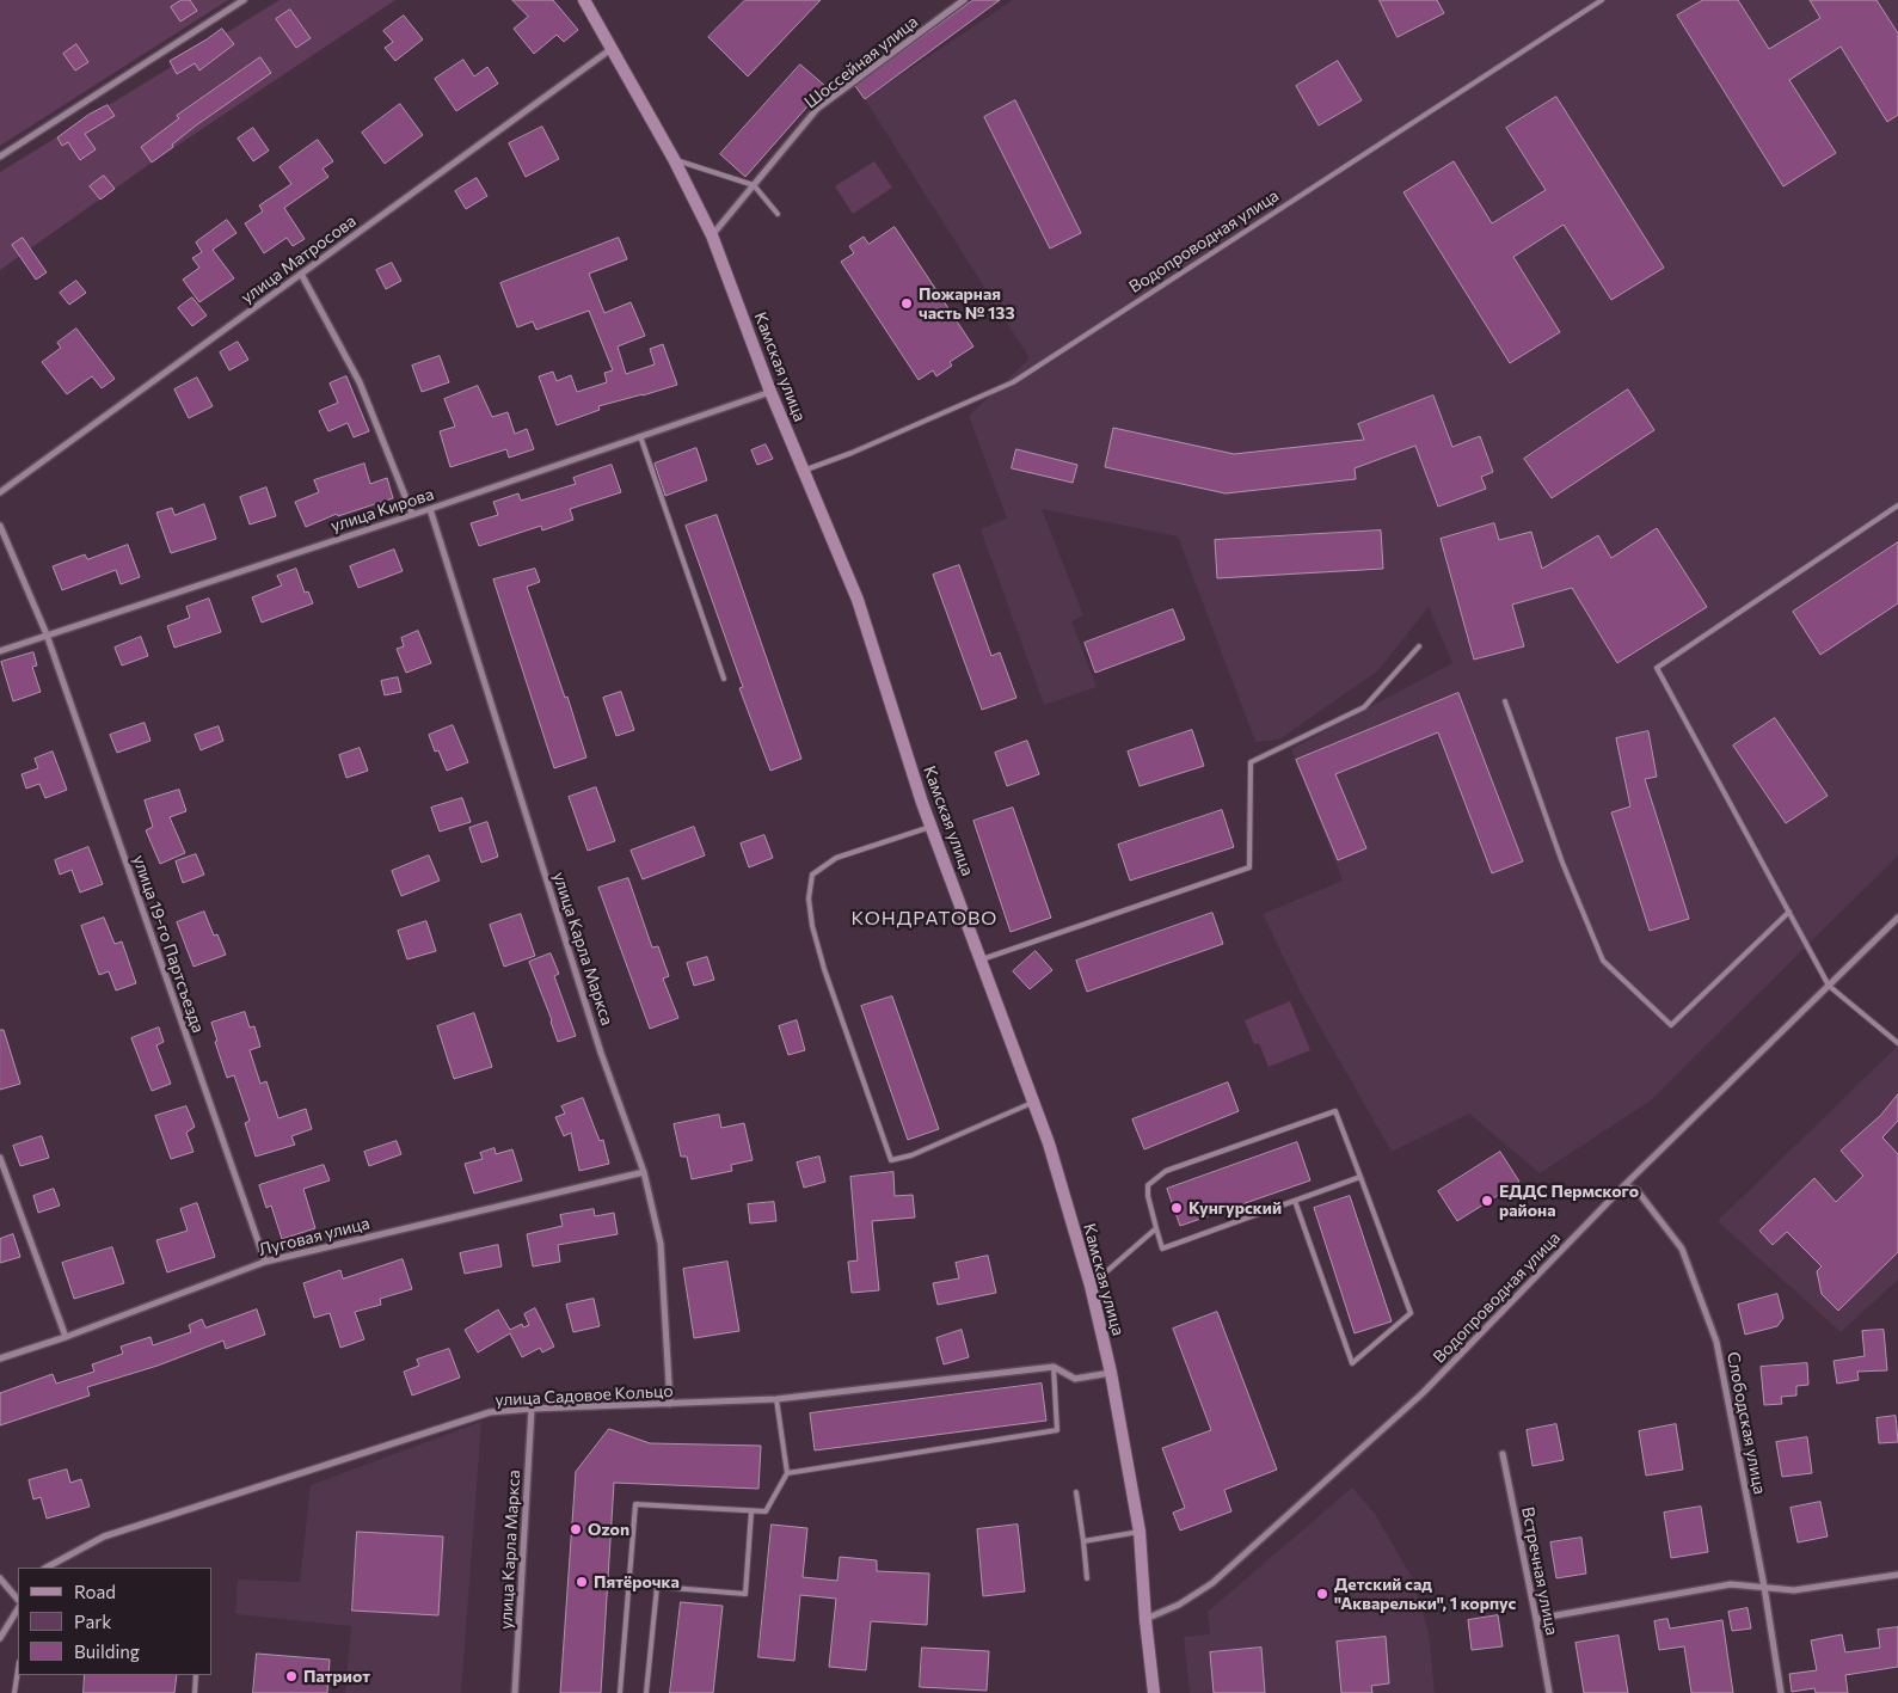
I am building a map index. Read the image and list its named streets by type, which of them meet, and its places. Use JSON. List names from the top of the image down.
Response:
{
  "streets": {
    "street": [
      "Шоссейная улица",
      "Водопроводная улица",
      "улица Матросова",
      "Камская улица",
      "улица Кирова",
      "улица 19-го Партсъезда",
      "улица Карла Маркса",
      "Луговая улица",
      "улица Садовое Кольцо",
      "Слободская улица",
      "Встречная улица"
    ]
  },
  "crossings": [
    ["Шоссейная улица", "Камская улица"],
    ["Водопроводная улица", "Камская улица"],
    ["Водопроводная улица", "Слободская улица"],
    ["улица Матросова", "Камская улица"],
    ["Камская улица", "улица Кирова"],
    ["Камская улица", "улица Садовое Кольцо"],
    ["улица Кирова", "улица 19-го Партсъезда"],
    ["улица Кирова", "улица Карла Маркса"],
    ["улица 19-го Партсъезда", "Луговая улица"],
    ["улица Карла Маркса", "Луговая улица"],
    ["улица Карла Маркса", "улица Садовое Кольцо"]
  ],
  "districts": ["КОНДРАТОВО"],
  "places": [
    "Пожарная часть № 133",
    "ЕДДС Пермского района",
    "Кунгурский",
    "Ozon",
    "Пятёрочка",
    "Детский сад \"Акварельки\", 1 корпус",
    "Патриот"
  ],
  "legend": ["Road", "Park", "Building"]
}
